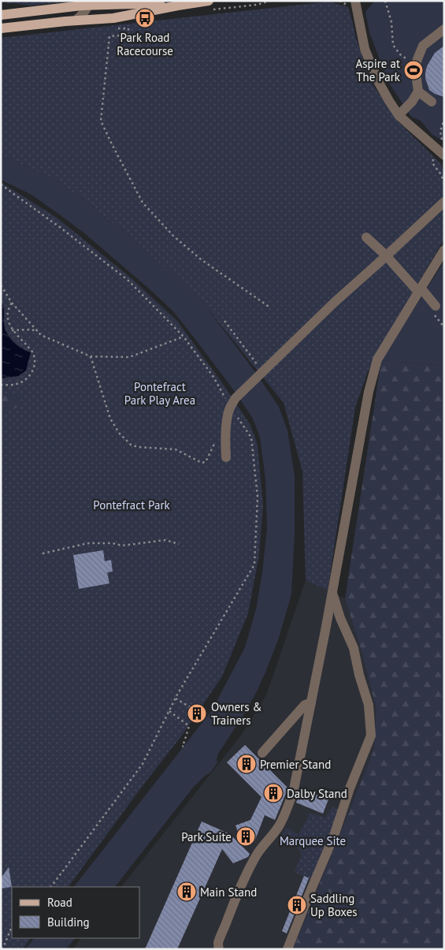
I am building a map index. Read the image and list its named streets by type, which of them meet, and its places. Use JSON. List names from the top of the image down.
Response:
{
  "parks": ["Pontefract Park Play Area", "Pontefract Park", "Marquee Site"],
  "places": {
    "bus stop": ["Park Road Racecourse"],
    "sports": ["Aspire at The Park"],
    "building": [
      "Owners & Trainers",
      "Premier Stand",
      "Dalby Stand",
      "Park Suite",
      "Main Stand",
      "Saddling Up Boxes"
    ]
  },
  "legend": ["Road", "Building"]
}
